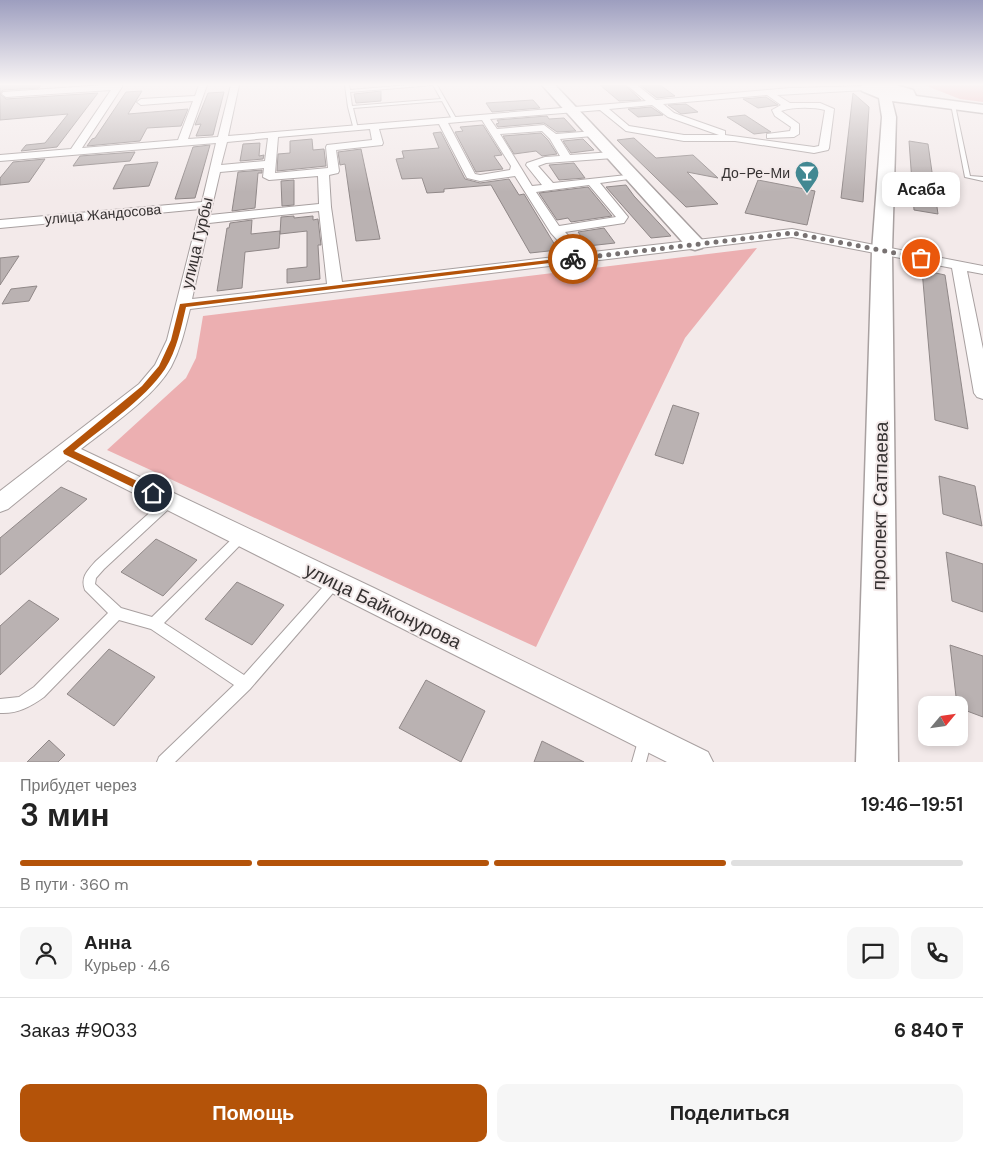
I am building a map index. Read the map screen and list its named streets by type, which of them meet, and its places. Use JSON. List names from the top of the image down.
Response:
{
  "streets": {
    "street": [
      "улица Жандосова",
      "улица Гурбы",
      "проспект Сатпаева",
      "улица Байконурова"
    ]
  },
  "crossings": [
    ["улица Жандосова", "улица Гурбы"],
    ["улица Гурбы", "улица Байконурова"]
  ],
  "places": {
    "bar": ["До-Ре-Ми"],
    "other": ["Асаба"]
  },
  "north": "top right",
  "page": {
    "bubble": "Асаба",
    "heading": ["3 мин", "Прибудет через", "19:46–19:51"],
    "panel": [
      "Анна",
      "Курьер · 4.6",
      "Заказ #9033",
      "6 840 ₸"
    ],
    "bar": "В пути · 360 m",
    "buttons": ["Помощь", "Поделиться"]
  }
}
